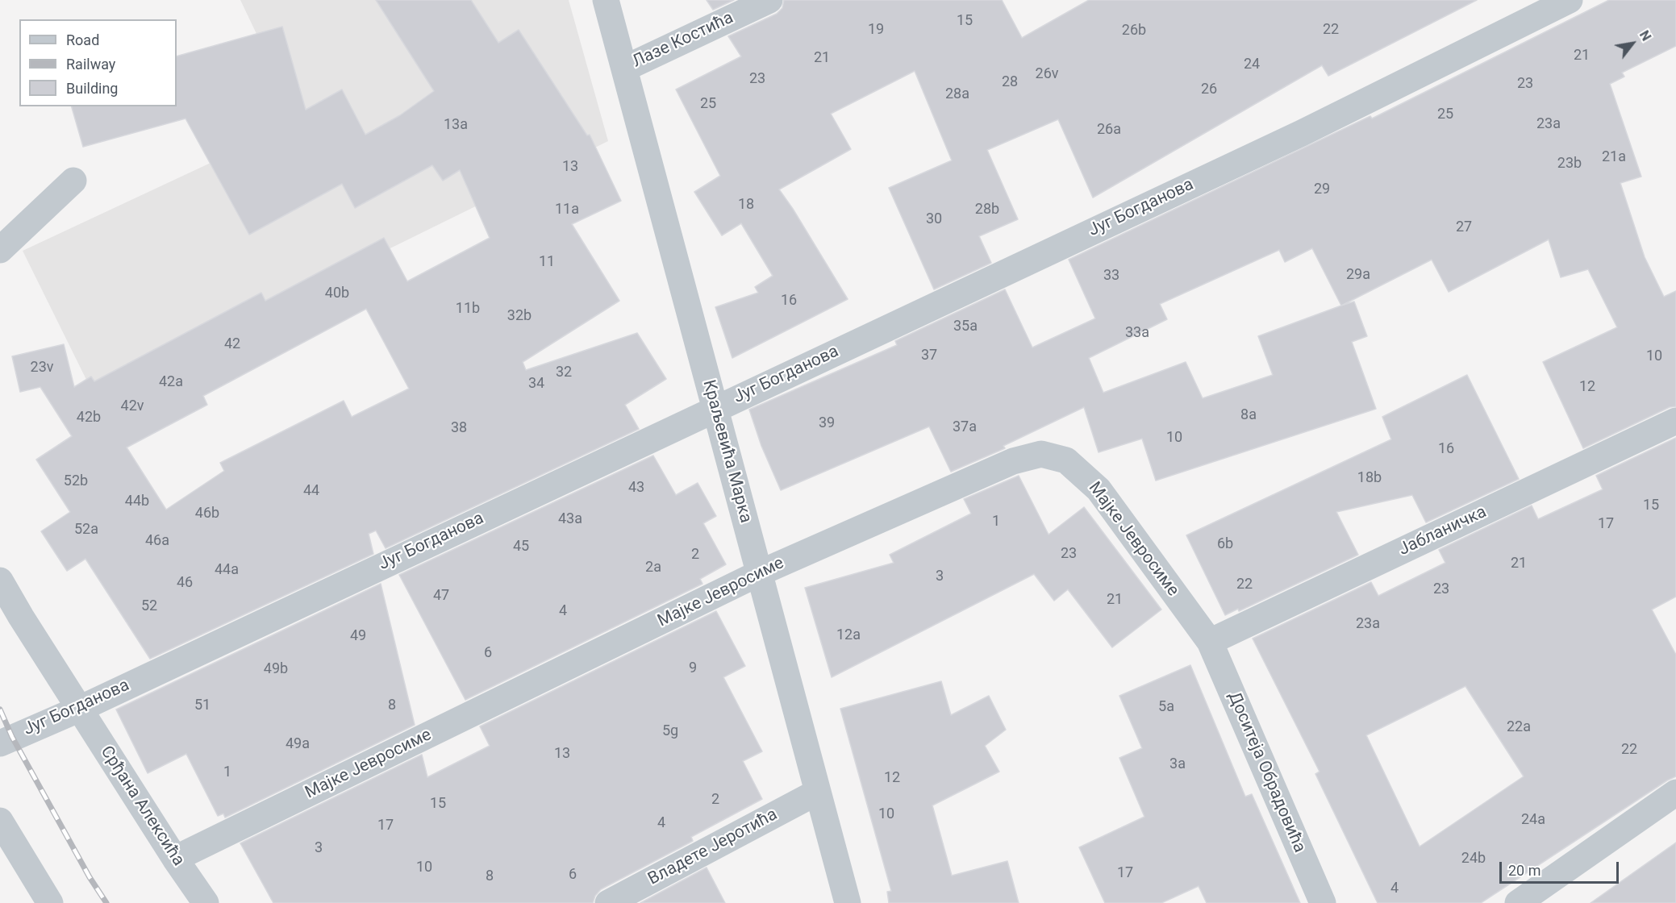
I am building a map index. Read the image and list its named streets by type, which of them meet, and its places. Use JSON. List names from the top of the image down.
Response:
{
  "streets": {
    "street": [
      "Лазе Костића",
      "Југ Богданова",
      "Краљевића Марка",
      "Јабланичка",
      "Мајке Јевросиме",
      "Доситеја Обрадовића",
      "Срђана Алексића",
      "Владете Јеротића"
    ]
  },
  "crossings": [
    ["Лазе Костића", "Краљевића Марка"],
    ["Југ Богданова", "Краљевића Марка"],
    ["Југ Богданова", "Срђана Алексића"],
    ["Краљевића Марка", "Мајке Јевросиме"],
    ["Краљевића Марка", "Владете Јеротића"],
    ["Јабланичка", "Мајке Јевросиме"],
    ["Јабланичка", "Доситеја Обрадовића"],
    ["Мајке Јевросиме", "Доситеја Обрадовића"],
    ["Мајке Јевросиме", "Срђана Алексића"]
  ],
  "house_numbers": [
    "15",
    "19",
    "22",
    "26b",
    "21",
    "21",
    "24",
    "26v",
    "23",
    "28",
    "23",
    "26",
    "28a",
    "25",
    "25",
    "23a",
    "13a",
    "26a",
    "21a",
    "23b",
    "13",
    "29",
    "18",
    "11a",
    "28b",
    "30",
    "27",
    "11",
    "29a",
    "33",
    "40b",
    "16",
    "11b",
    "32b",
    "35a",
    "33a",
    "42",
    "37",
    "10",
    "23v",
    "32",
    "42a",
    "34",
    "12",
    "42v",
    "8a",
    "42b",
    "39",
    "37a",
    "38",
    "10",
    "16",
    "18b",
    "52b",
    "43",
    "44",
    "44b",
    "15",
    "46b",
    "43a",
    "1",
    "17",
    "52a",
    "46a",
    "6b",
    "45",
    "23",
    "2",
    "21",
    "2a",
    "44a",
    "3",
    "46",
    "22",
    "23",
    "47",
    "21",
    "52",
    "4",
    "23a",
    "12a",
    "49",
    "6",
    "9",
    "49b",
    "51",
    "8",
    "5a",
    "22a",
    "5g",
    "49a",
    "22",
    "13",
    "3a",
    "1",
    "12",
    "2",
    "15",
    "10",
    "24a",
    "4",
    "17",
    "3",
    "24b",
    "10",
    "17",
    "6",
    "8",
    "4"
  ],
  "legend": ["Road", "Railway", "Building"],
  "scale_bar": "20 m",
  "north": "top right"
}
